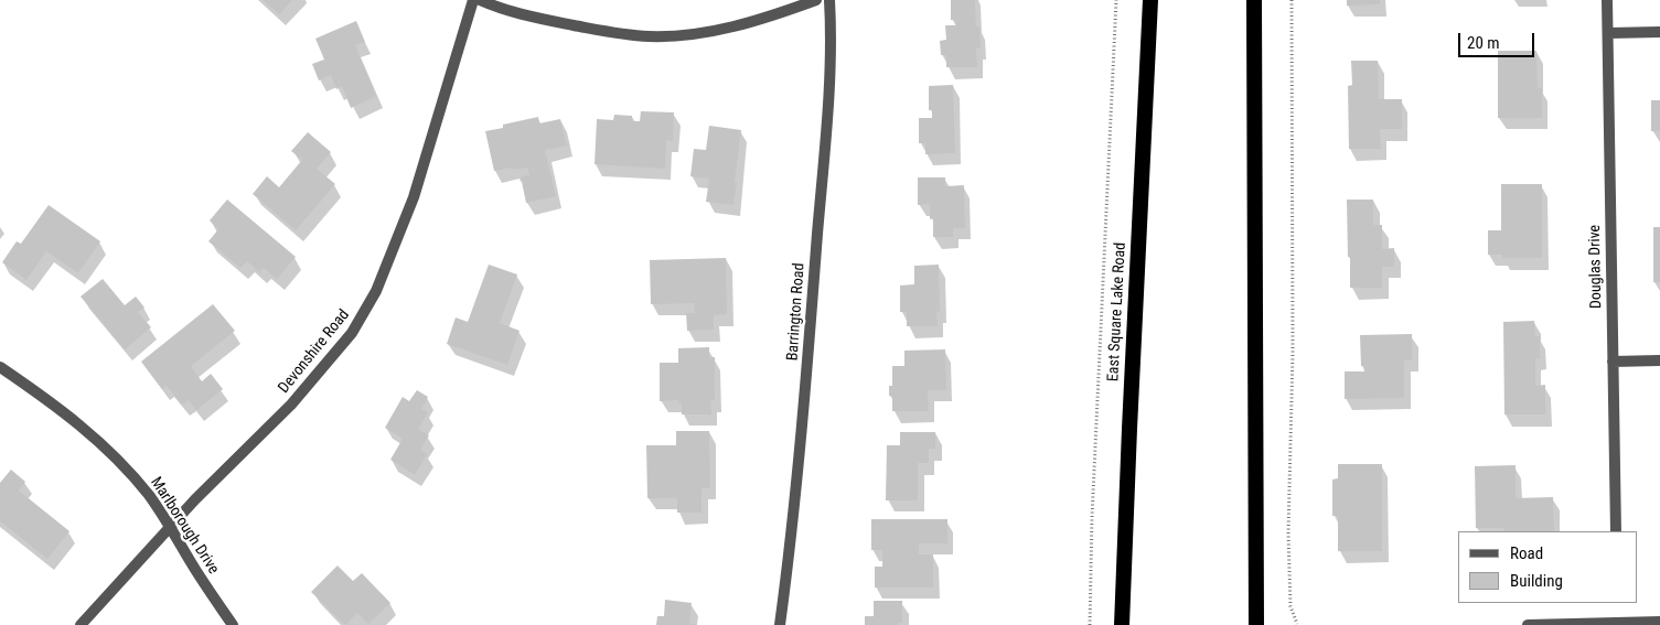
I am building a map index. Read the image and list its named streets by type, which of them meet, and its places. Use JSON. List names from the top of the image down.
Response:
{
  "streets": {
    "highway": ["East Square Lake Road"],
    "street": [
      "Douglas Drive",
      "Barrington Road",
      "Devonshire Road",
      "Marlborough Drive"
    ]
  },
  "crossings": [
    ["Devonshire Road", "Marlborough Drive"]
  ],
  "legend": ["Road", "Building"],
  "scale_bar": "20 m"
}
